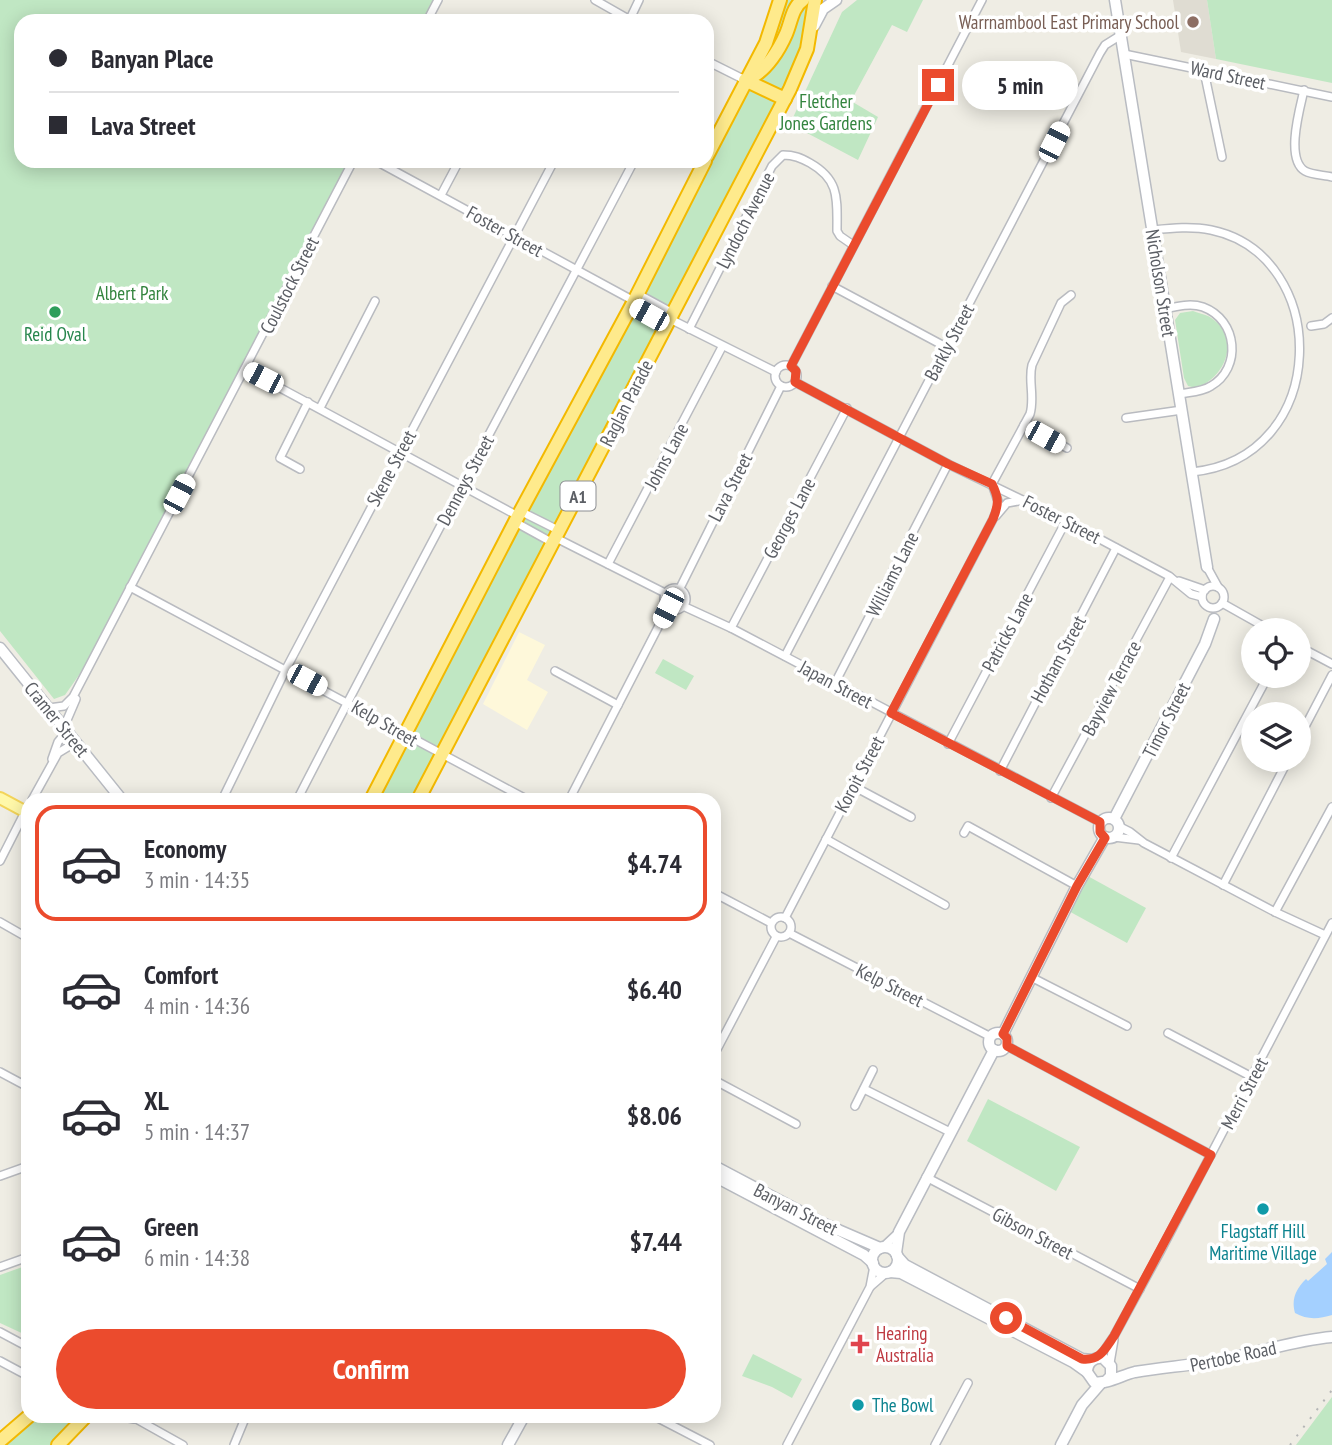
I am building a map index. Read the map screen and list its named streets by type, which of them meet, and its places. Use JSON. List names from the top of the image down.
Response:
{
  "streets": {
    "highway": ["Raglan Parade", "A1"],
    "street": [
      "Ward Street",
      "Lyndoch Avenue",
      "Foster Street",
      "Nicholson Street",
      "Coulstock Street",
      "Barkly Street",
      "Johns Lane",
      "Skene Street",
      "Denneys Street",
      "Lava Street",
      "Georges Lane",
      "Williams Lane",
      "Patricks Lane",
      "Hotham Street",
      "Japan Street",
      "Bayview Terrace",
      "Cramer Street",
      "Timor Street",
      "Kelp Street",
      "Koroit Street",
      "Merri Street",
      "Banyan Street",
      "Gibson Street",
      "Pertobe Road"
    ]
  },
  "crossings": [
    ["Ward Street", "Nicholson Street"],
    ["Foster Street", "Nicholson Street"],
    ["Foster Street", "Barkly Street"],
    ["Foster Street", "Skene Street"],
    ["Foster Street", "Denneys Street"],
    ["Foster Street", "Lava Street"],
    ["Foster Street", "A1"],
    ["Foster Street", "Georges Lane"],
    ["Foster Street", "Williams Lane"],
    ["Foster Street", "Patricks Lane"],
    ["Foster Street", "Hotham Street"],
    ["Foster Street", "Bayview Terrace"],
    ["Foster Street", "Koroit Street"],
    ["Nicholson Street", "Barkly Street"],
    ["Nicholson Street", "Timor Street"],
    ["Coulstock Street", "Cramer Street"],
    ["Coulstock Street", "Kelp Street"],
    ["Barkly Street", "Japan Street"],
    ["Raglan Parade", "Kelp Street"],
    ["Skene Street", "Kelp Street"],
    ["Denneys Street", "Kelp Street"],
    ["Lava Street", "Japan Street"],
    ["A1", "Kelp Street"],
    ["Georges Lane", "Japan Street"],
    ["Williams Lane", "Japan Street"],
    ["Patricks Lane", "Japan Street"],
    ["Hotham Street", "Japan Street"],
    ["Japan Street", "Bayview Terrace"],
    ["Japan Street", "Koroit Street"],
    ["Timor Street", "Kelp Street"],
    ["Kelp Street", "Koroit Street"],
    ["Merri Street", "Gibson Street"],
    ["Merri Street", "Pertobe Road"]
  ],
  "parks": ["Fletcher Jones Gardens", "Albert Park"],
  "places": {
    "other": [
      "Warrnambool East Primary School",
      "Reid Oval",
      "Flagstaff Hill Maritime Village",
      "The Bowl"
    ],
    "health": ["Hearing Australia"]
  },
  "page": {
    "banner": ["Banyan Place", "Lava Street"],
    "bubble": "5 min",
    "list": [
      {
        "name": "Economy",
        "note": "3 min · 14:35",
        "value": "$4.74"
      },
      {
        "name": "Comfort",
        "note": "4 min · 14:36",
        "value": "$6.40"
      },
      {
        "name": "XL",
        "note": "5 min · 14:37",
        "value": "$8.06"
      },
      {
        "name": "Green",
        "note": "6 min · 14:38",
        "value": "$7.44"
      }
    ],
    "buttons": "Confirm"
  }
}
